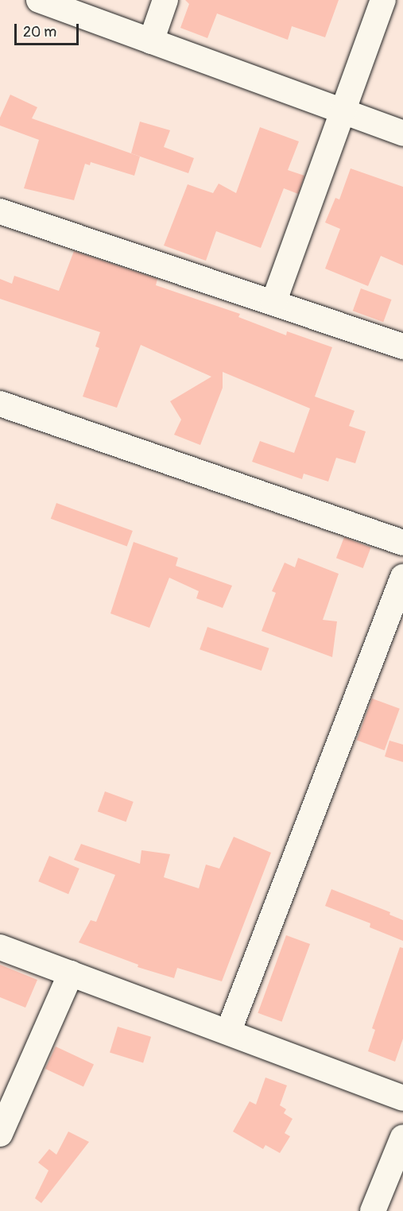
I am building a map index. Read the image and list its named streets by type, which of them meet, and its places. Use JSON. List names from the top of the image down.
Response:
{
  "scale_bar": "20 m"
}
